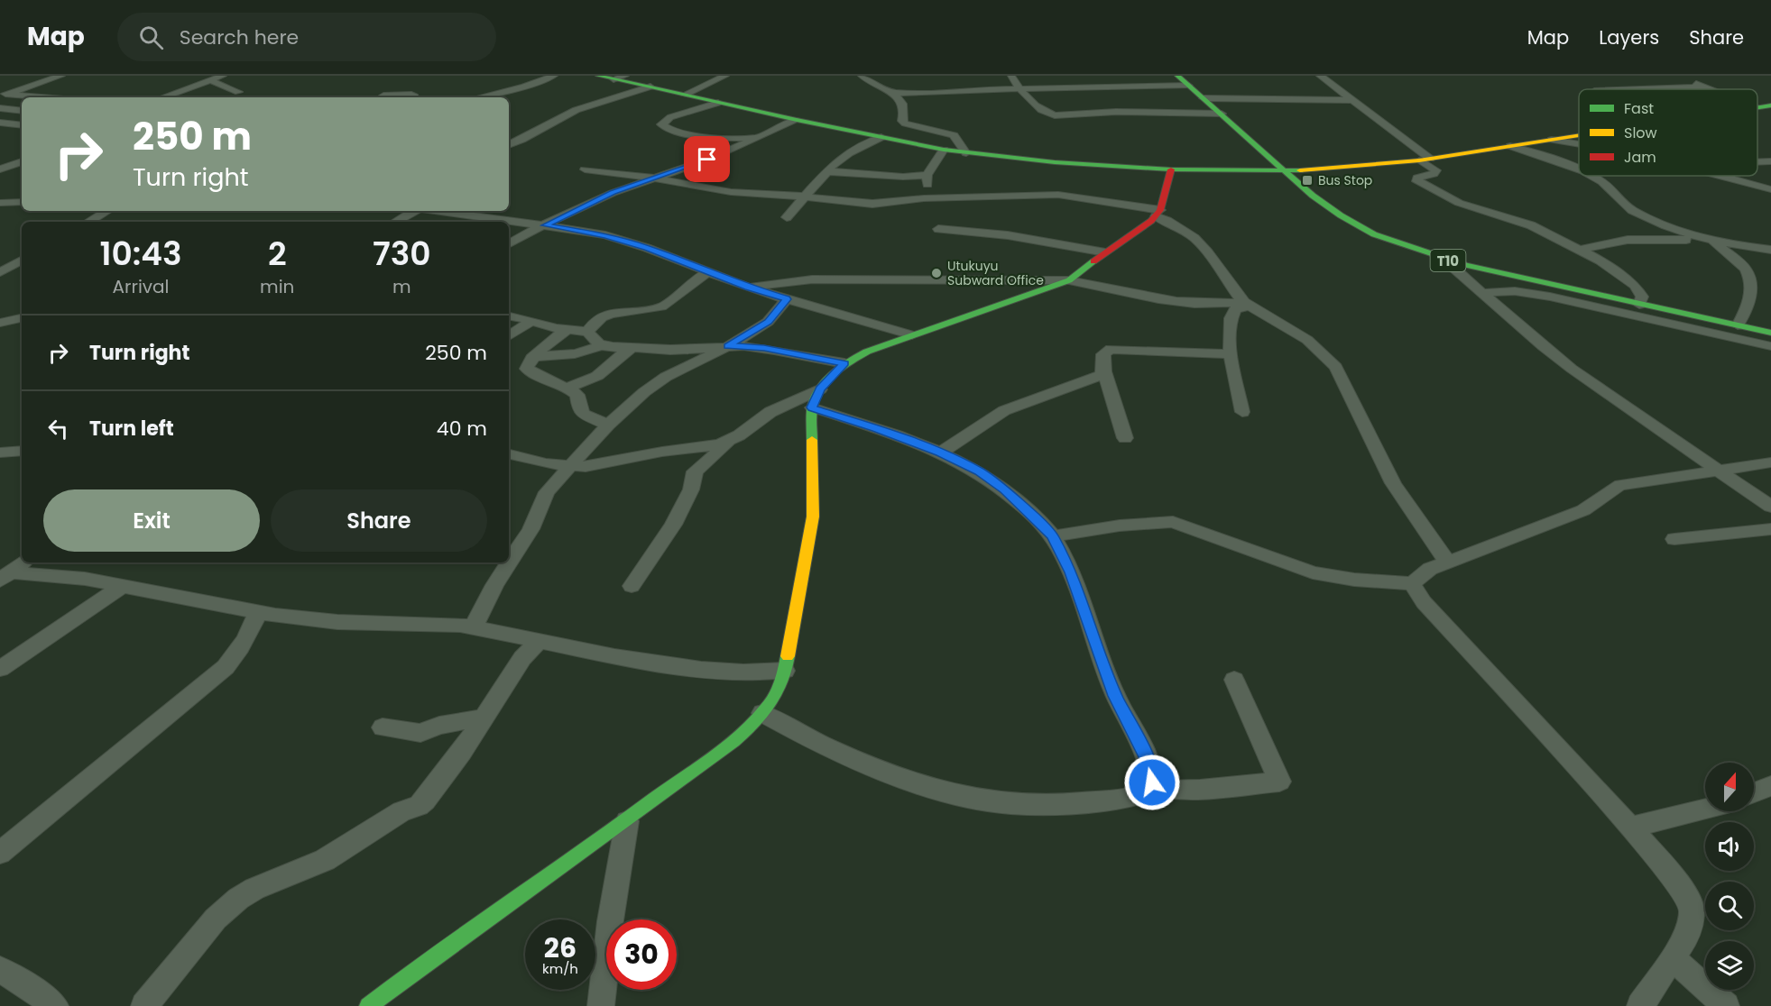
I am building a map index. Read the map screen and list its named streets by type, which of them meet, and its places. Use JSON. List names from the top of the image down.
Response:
{
  "streets": {
    "main road": ["T10"]
  },
  "places": {
    "transit": ["Bus Stop"],
    "other": ["Utukuyu Subward Office"]
  },
  "legend": ["Fast", "Slow", "Jam"],
  "north": "top",
  "page": {
    "header": "Map",
    "search": "Search here",
    "nav": ["Map", "Layers", "Share"],
    "turn": ["250 m", "Turn right"],
    "eta": [
      "10:43",
      "Arrival",
      "2",
      "min",
      "730",
      "m"
    ],
    "list": [
      {
        "name": "Turn right",
        "value": "250 m"
      },
      {
        "name": "Turn left",
        "value": "40 m"
      }
    ],
    "buttons": ["Exit", "Share"],
    "speed": "26 km/h",
    "limit": "30"
  }
}
